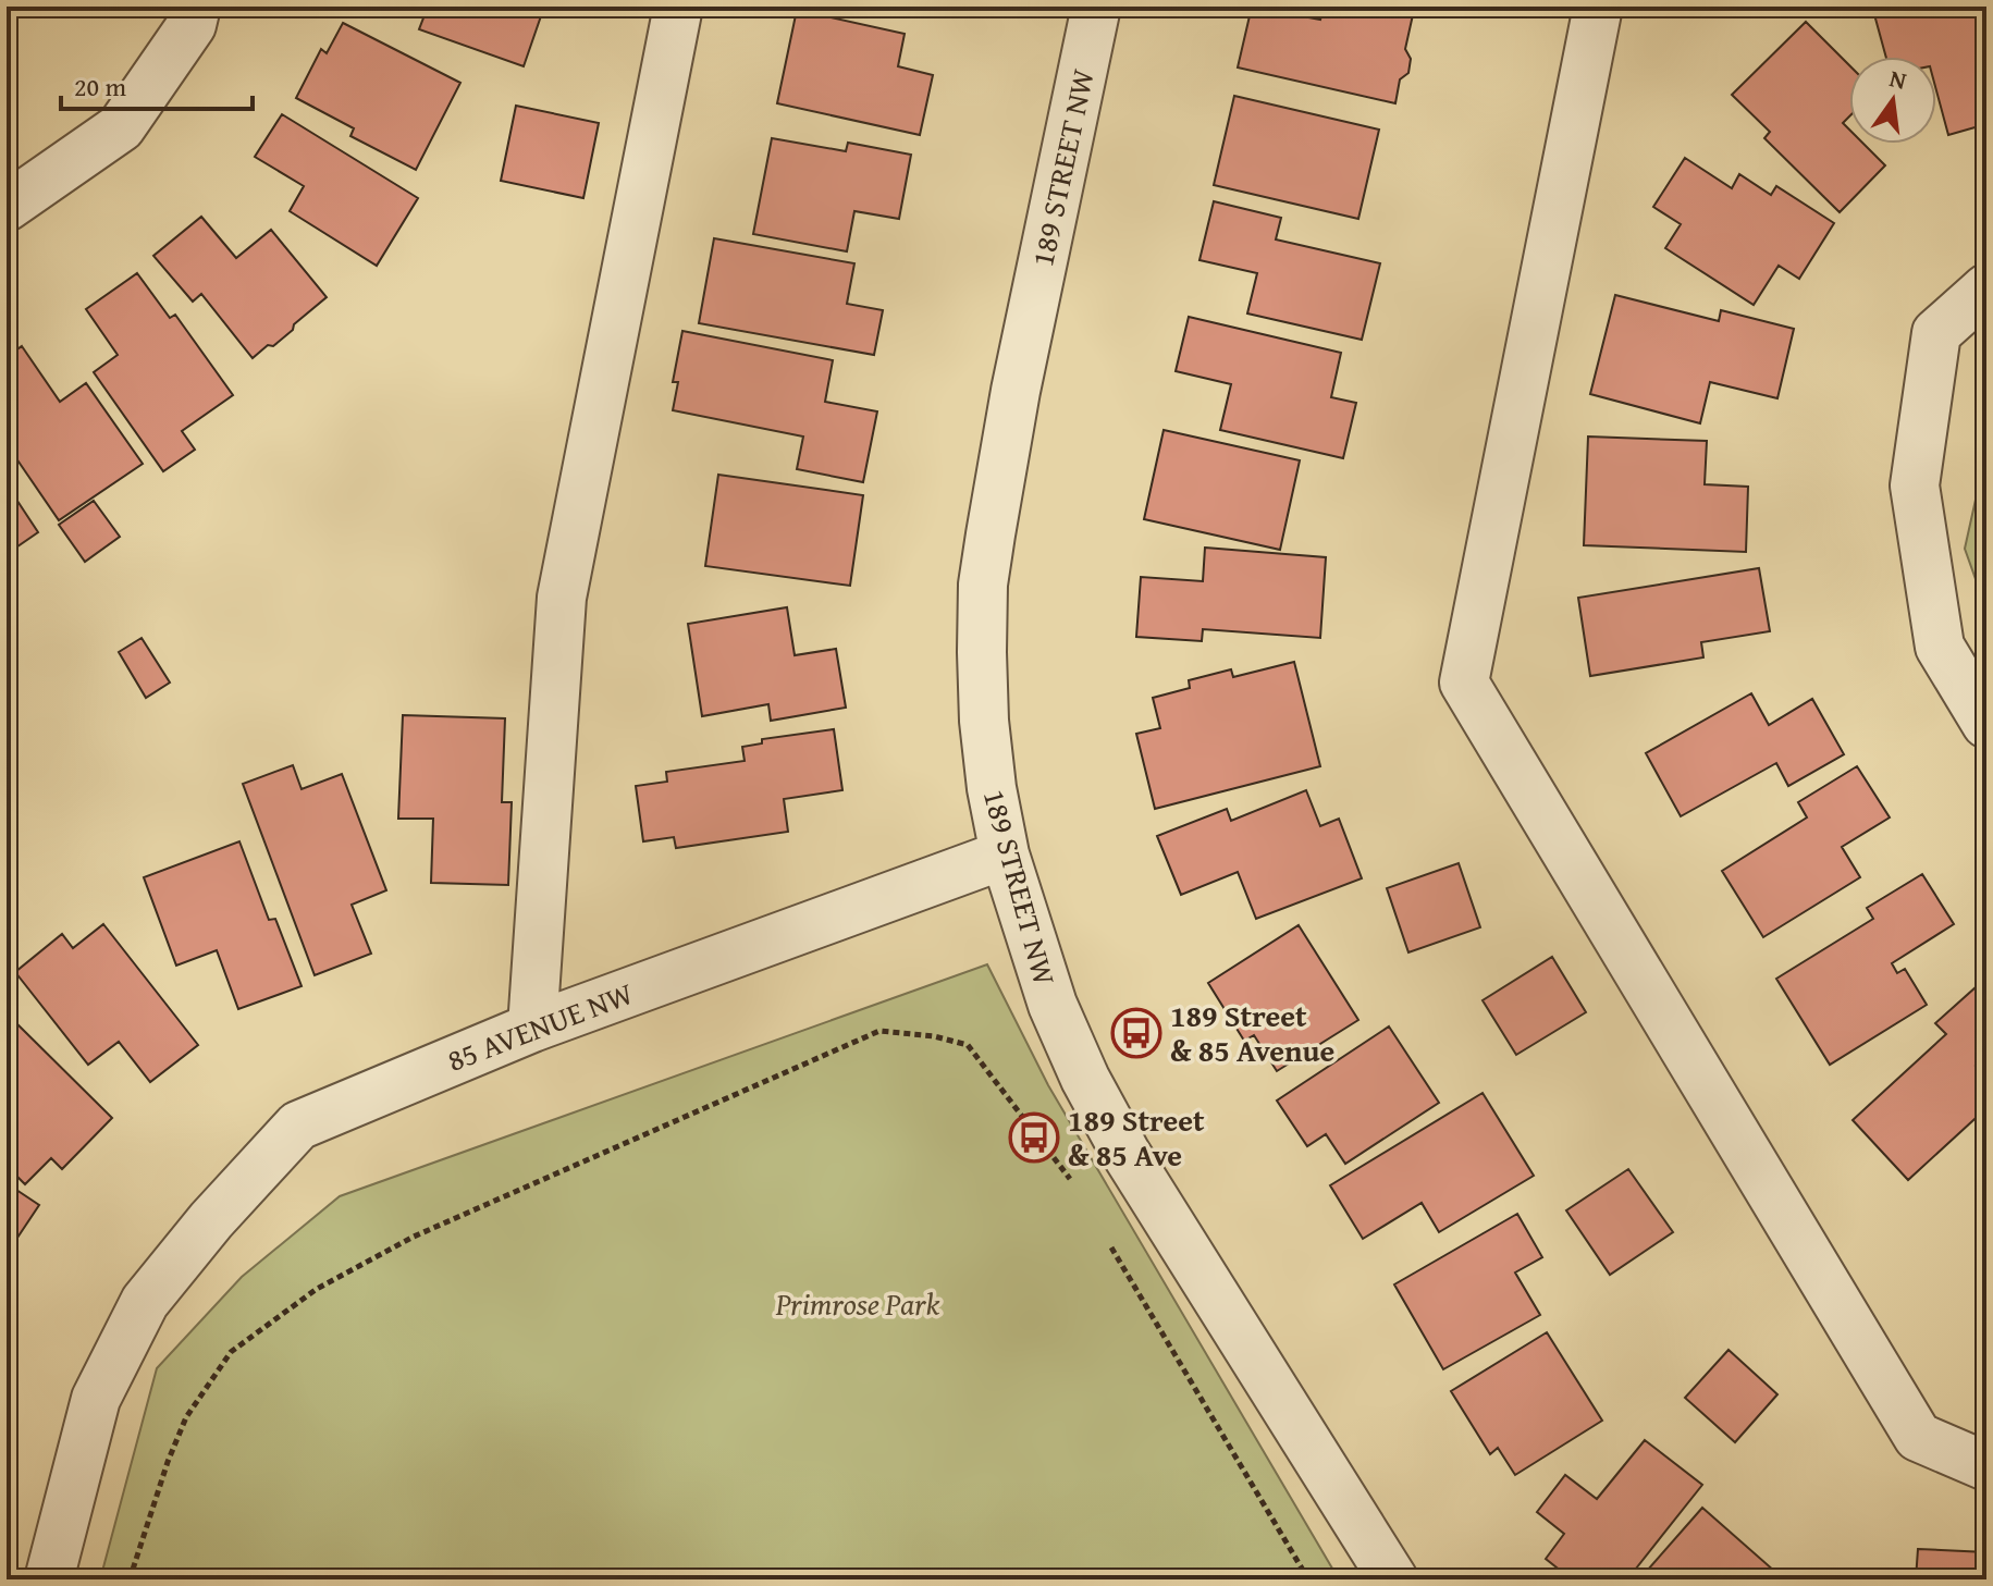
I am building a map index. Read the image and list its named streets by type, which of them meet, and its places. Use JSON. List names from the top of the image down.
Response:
{
  "streets": {
    "street": ["189 STREET NW", "85 AVENUE NW"]
  },
  "crossings": [
    ["189 STREET NW", "85 AVENUE NW"]
  ],
  "parks": ["Primrose Park"],
  "places": {
    "bus stop": ["189 Street & 85 Avenue", "189 Street & 85 Ave"]
  },
  "scale_bar": "20 m",
  "north": "top"
}
